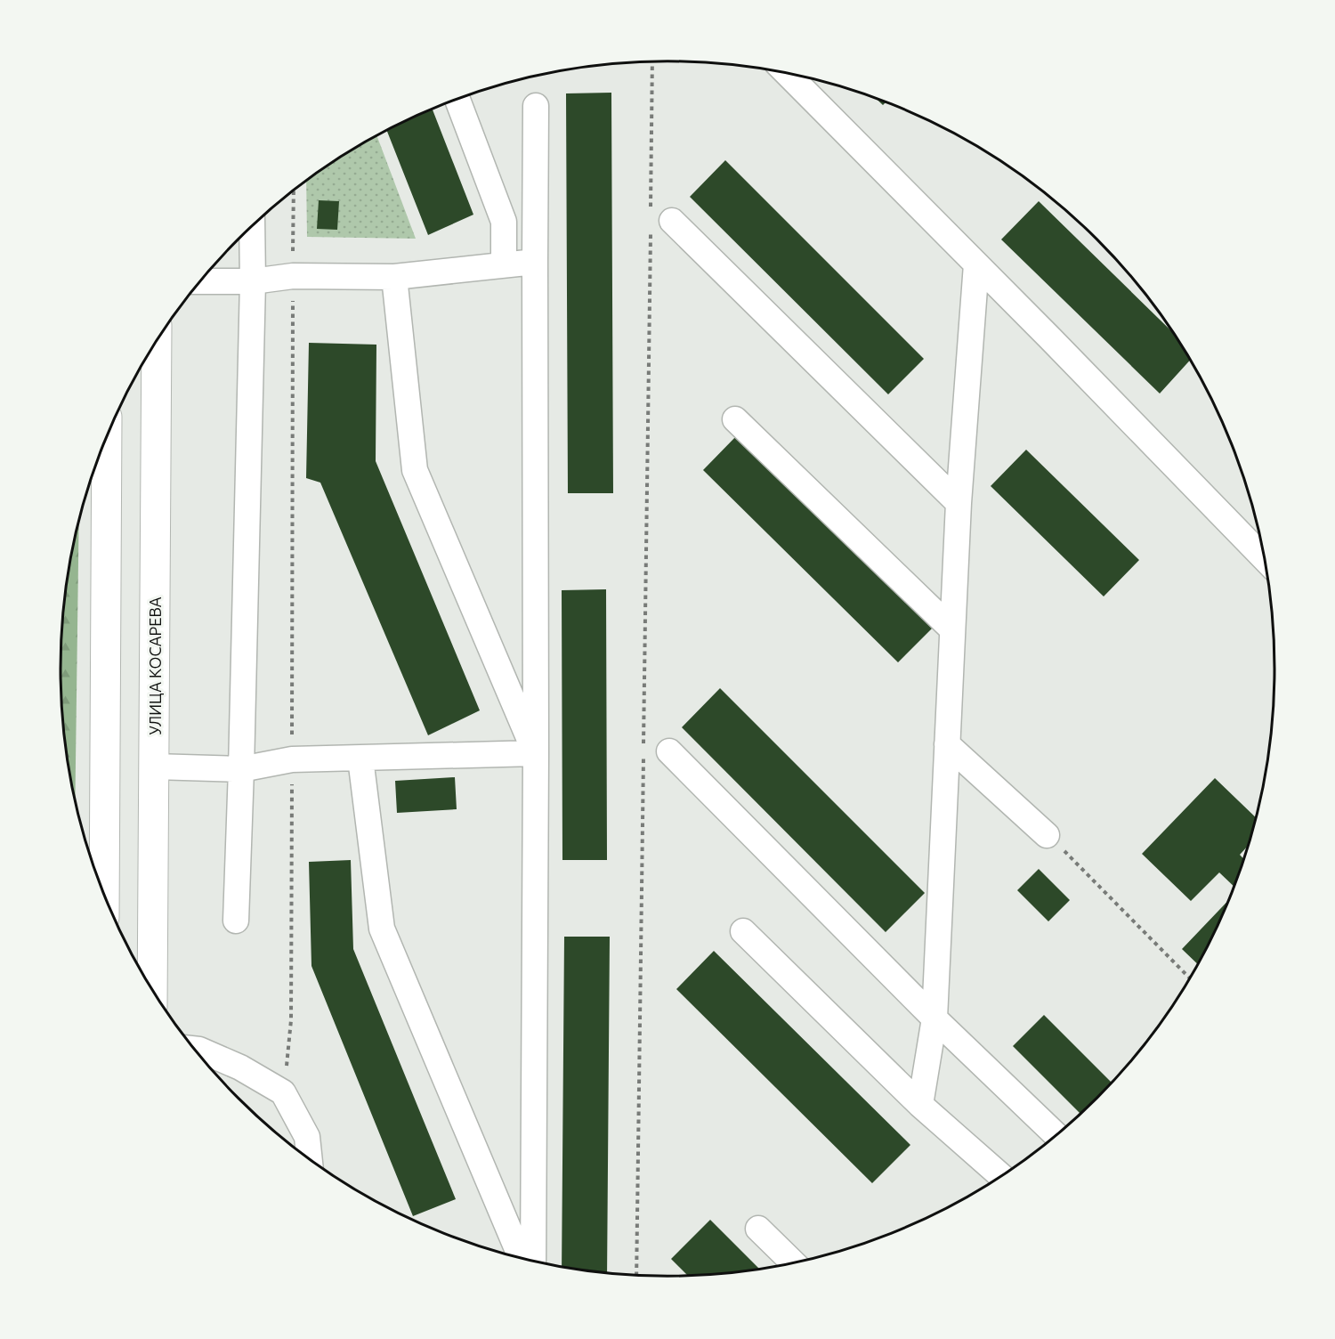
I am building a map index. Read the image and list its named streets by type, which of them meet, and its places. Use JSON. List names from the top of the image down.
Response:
{
  "streets": {
    "main road": ["УЛИЦА КОСАРЕВА"]
  }
}
